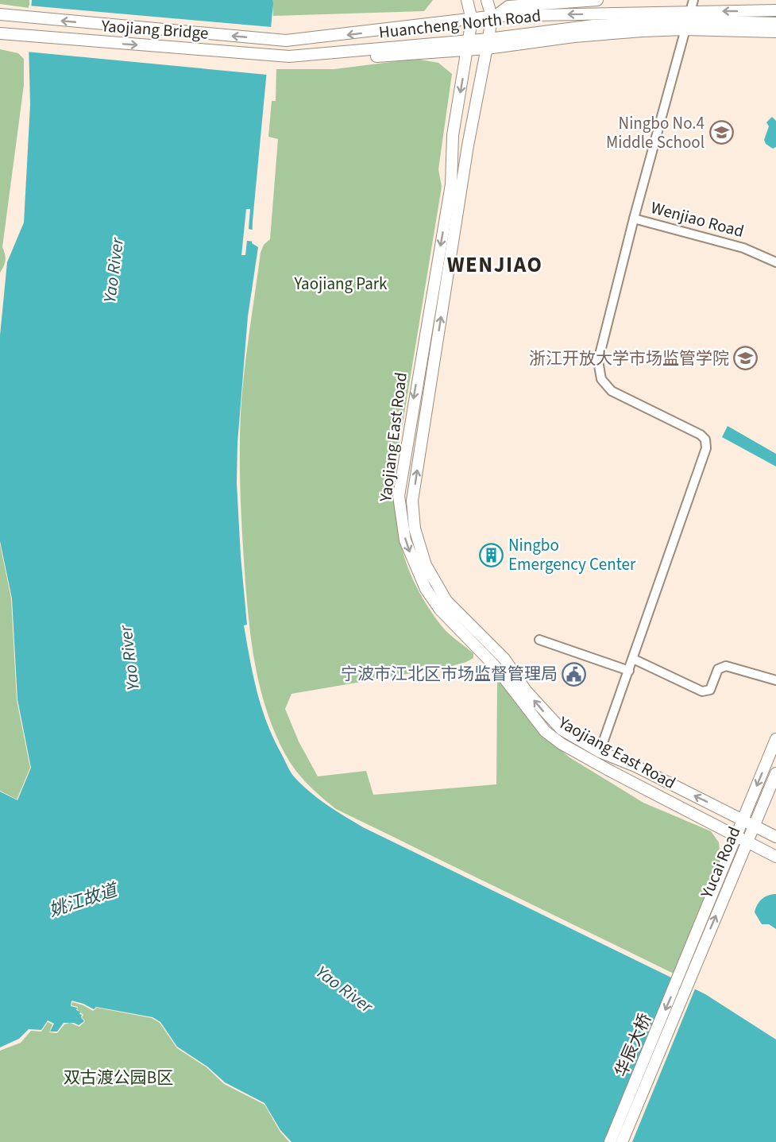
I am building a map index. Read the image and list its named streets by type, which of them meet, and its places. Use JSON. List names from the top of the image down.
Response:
{
  "streets": {
    "main road": [
      "Huancheng North Road",
      "Yaojiang Bridge",
      "Yaojiang East Road",
      "Yucai Road",
      "华辰大桥"
    ],
    "street": ["Wenjiao Road"]
  },
  "crossings": [
    ["Huancheng North Road", "Yaojiang Bridge"],
    ["Huancheng North Road", "Wenjiao Road"],
    ["Huancheng North Road", "Yaojiang East Road"],
    ["Yaojiang East Road", "Yucai Road"],
    ["Yucai Road", "华辰大桥"]
  ],
  "districts": ["WENJIAO"],
  "water": ["Yao River", "姚江故道"],
  "parks": ["Yaojiang Park", "双古渡公园B区"],
  "places": {
    "school or university": ["Ningbo No.4 Middle School", "浙江开放大学市场监管学院"],
    "building": ["Ningbo Emergency Center"],
    "public building": ["宁波市江北区市场监督管理局"]
  }
}
